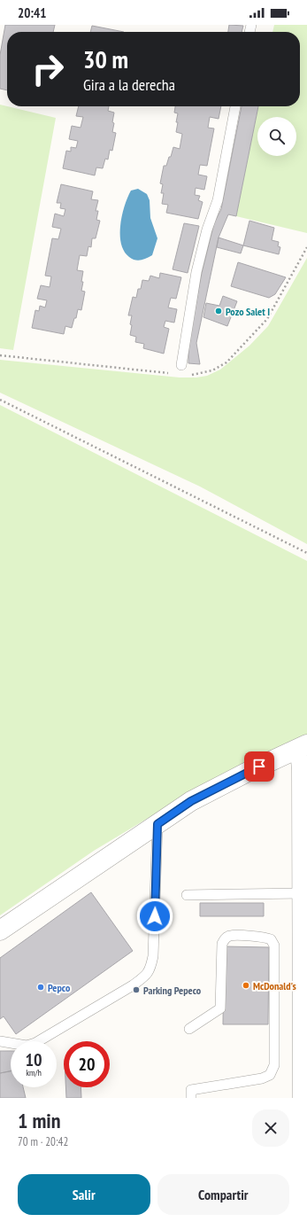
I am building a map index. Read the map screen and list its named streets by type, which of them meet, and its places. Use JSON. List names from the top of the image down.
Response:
{
  "places": [
    "Pozo Salet I",
    "McDonald's",
    "Pepco",
    "Parking Pepeco"
  ],
  "page": {
    "status": "20:41",
    "turn": ["30 m", "Gira a la derecha"],
    "speed": "10 km/h",
    "limit": "20",
    "heading": ["1 min", "70 m · 20:42"],
    "buttons": ["Salir", "Compartir"]
  }
}
